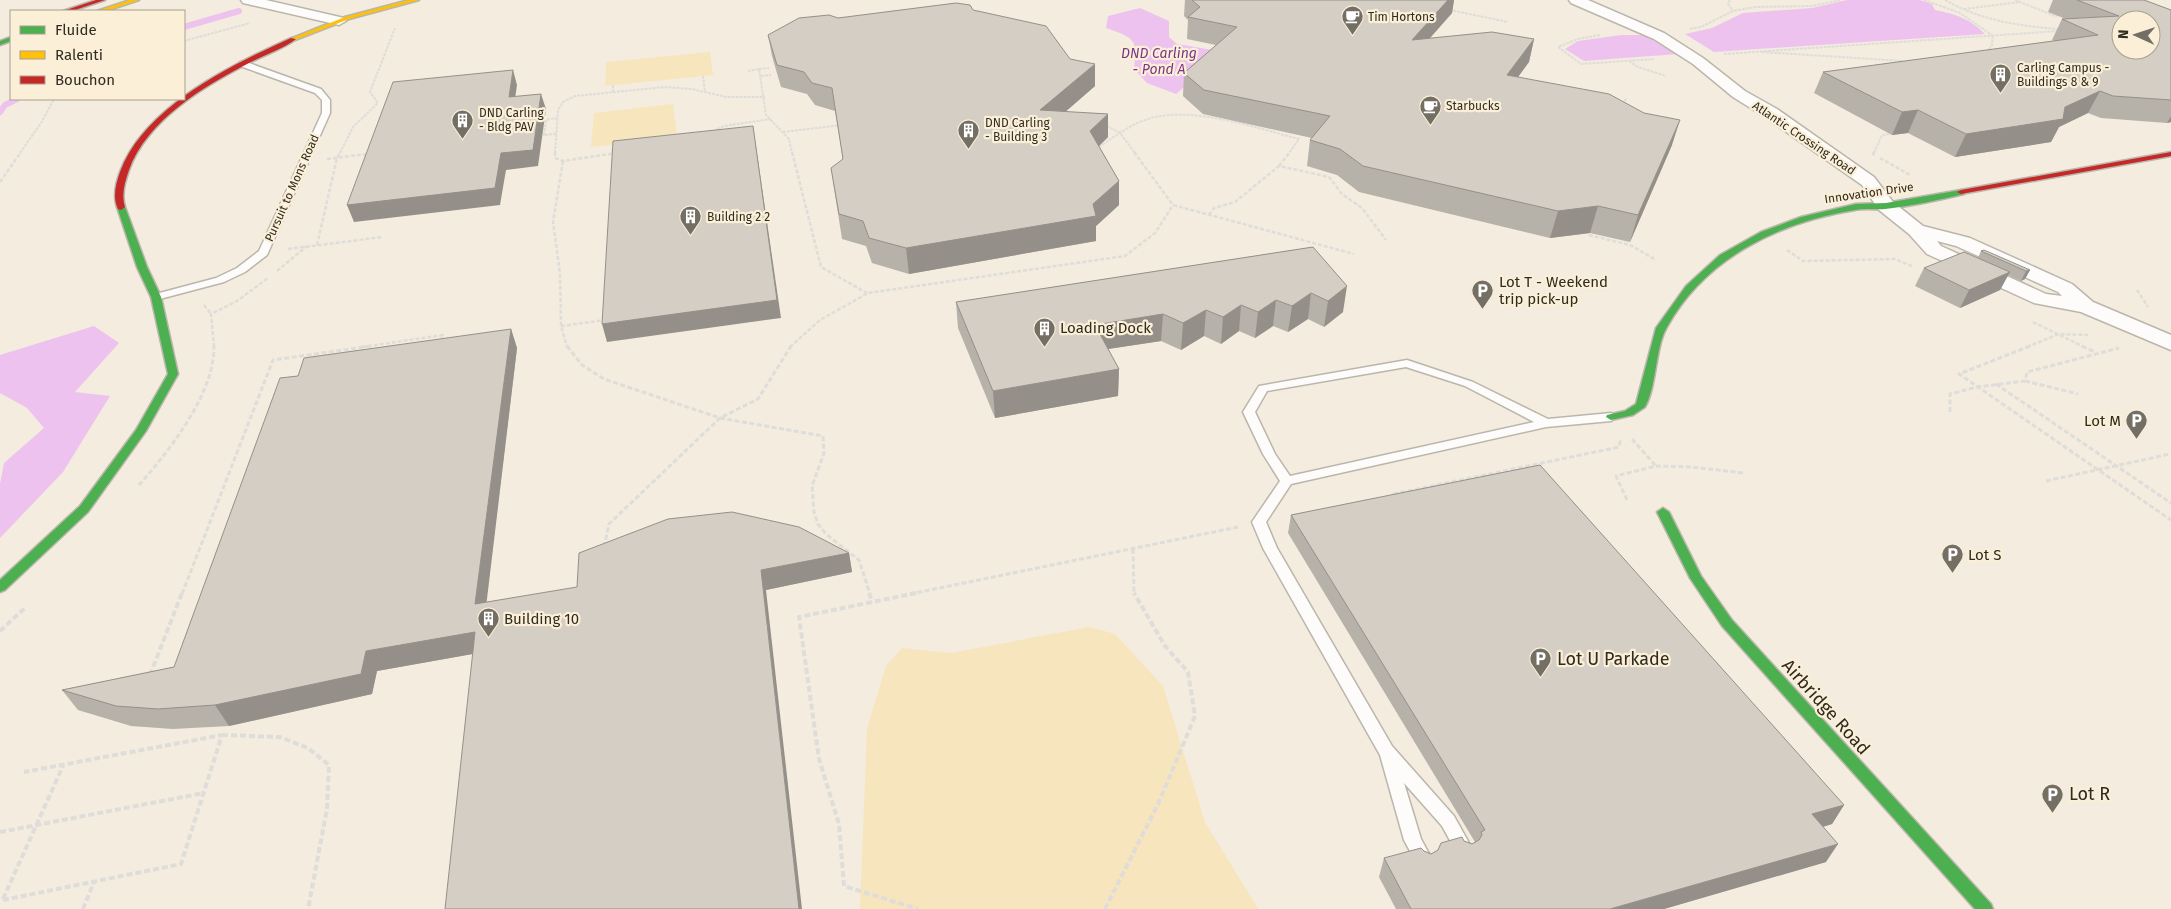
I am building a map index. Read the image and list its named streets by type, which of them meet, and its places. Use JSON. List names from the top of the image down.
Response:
{
  "streets": {
    "street": ["Atlantic Crossing Road", "Innovation Drive", "Airbridge Road"],
    "lane": ["Pursuit to Mons Road"]
  },
  "crossings": [
    ["Atlantic Crossing Road", "Innovation Drive"]
  ],
  "water": ["DND Carling - Pond A"],
  "places": {
    "cafe": ["Tim Hortons", "Starbucks"],
    "building": [
      "Carling Campus - Buildings 8 & 9",
      "DND Carling - Bldg PAV",
      "DND Carling - Building 3",
      "Building 2 2",
      "Loading Dock",
      "Building 10"
    ],
    "parking": [
      "Lot T - Weekend trip pick-up",
      "Lot M",
      "Lot S",
      "Lot U Parkade",
      "Lot R"
    ]
  },
  "legend": ["Fluide", "Ralenti", "Bouchon"],
  "north": "left"
}
